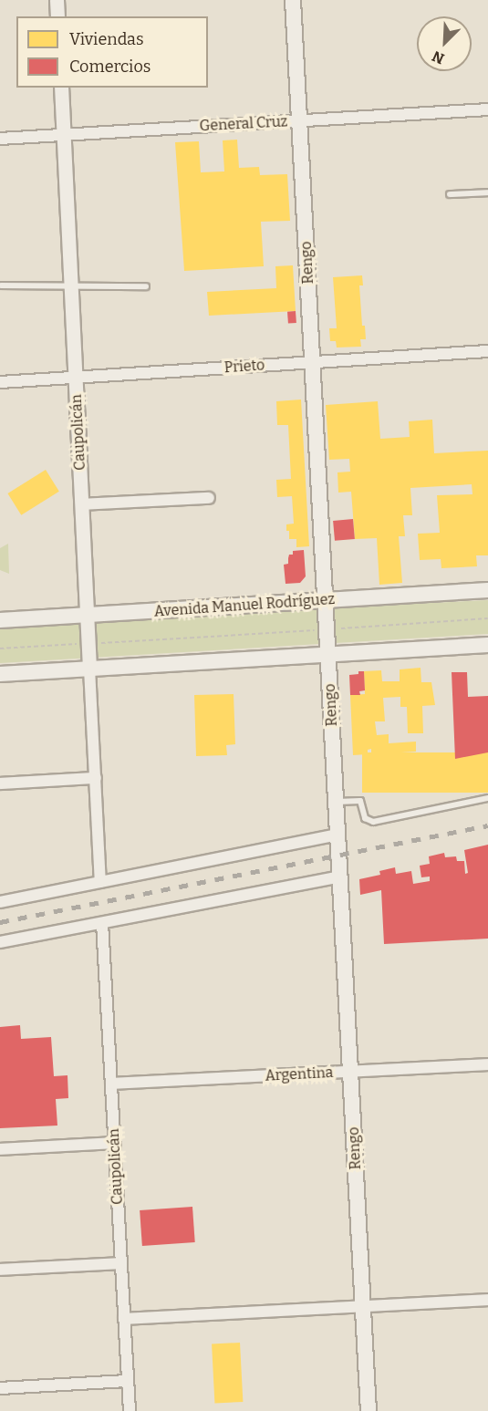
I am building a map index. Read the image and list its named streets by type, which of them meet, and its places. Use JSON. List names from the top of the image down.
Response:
{
  "streets": {
    "main road": ["Rengo", "Avenida Manuel Rodríguez"],
    "street": [
      "General Cruz",
      "Prieto",
      "Caupolicán",
      "Argentina"
    ]
  },
  "crossings": [
    ["General Cruz", "Rengo"],
    ["General Cruz", "Caupolicán"],
    ["Rengo", "Prieto"],
    ["Rengo", "Avenida Manuel Rodríguez"],
    ["Rengo", "Argentina"],
    ["Prieto", "Caupolicán"],
    ["Caupolicán", "Avenida Manuel Rodríguez"],
    ["Caupolicán", "Argentina"]
  ],
  "legend": ["Viviendas", "Comercios"],
  "north": "bottom left"
}
